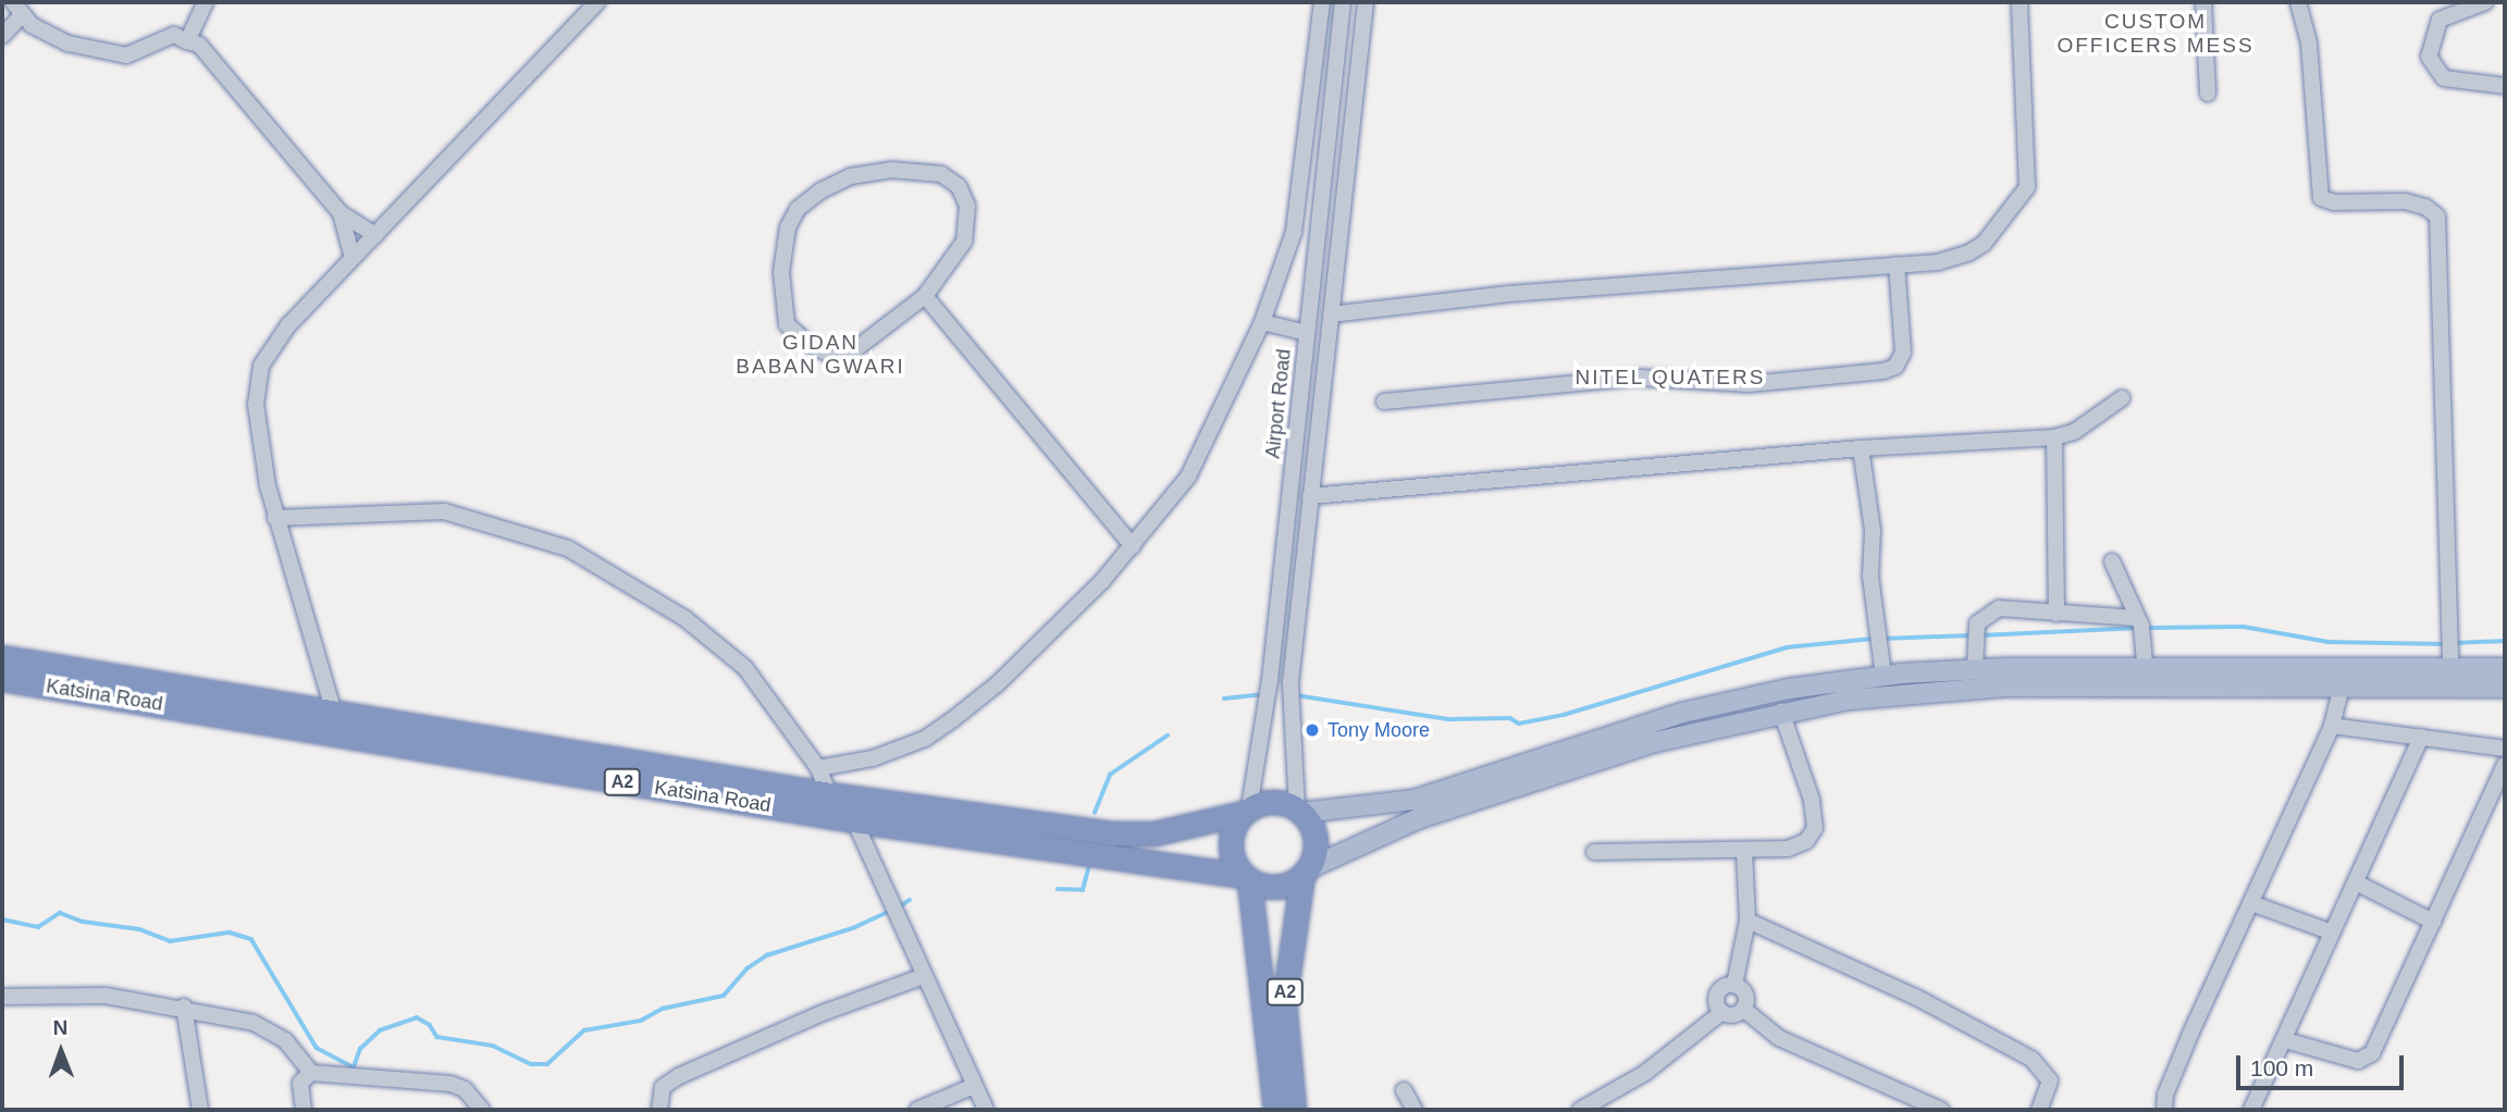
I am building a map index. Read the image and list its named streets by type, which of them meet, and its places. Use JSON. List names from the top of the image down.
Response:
{
  "streets": {
    "highway": ["Katsina Road", "A2"],
    "street": ["Airport Road"]
  },
  "crossings": [
    ["Airport Road", "Katsina Road"],
    ["Airport Road", "A2"],
    ["Katsina Road", "A2"]
  ],
  "districts": ["CUSTOM OFFICERS MESS", "GIDAN BABAN GWARI", "NITEL QUATERS"],
  "places": ["Tony Moore"],
  "scale_bar": "100 m",
  "north": "top"
}
